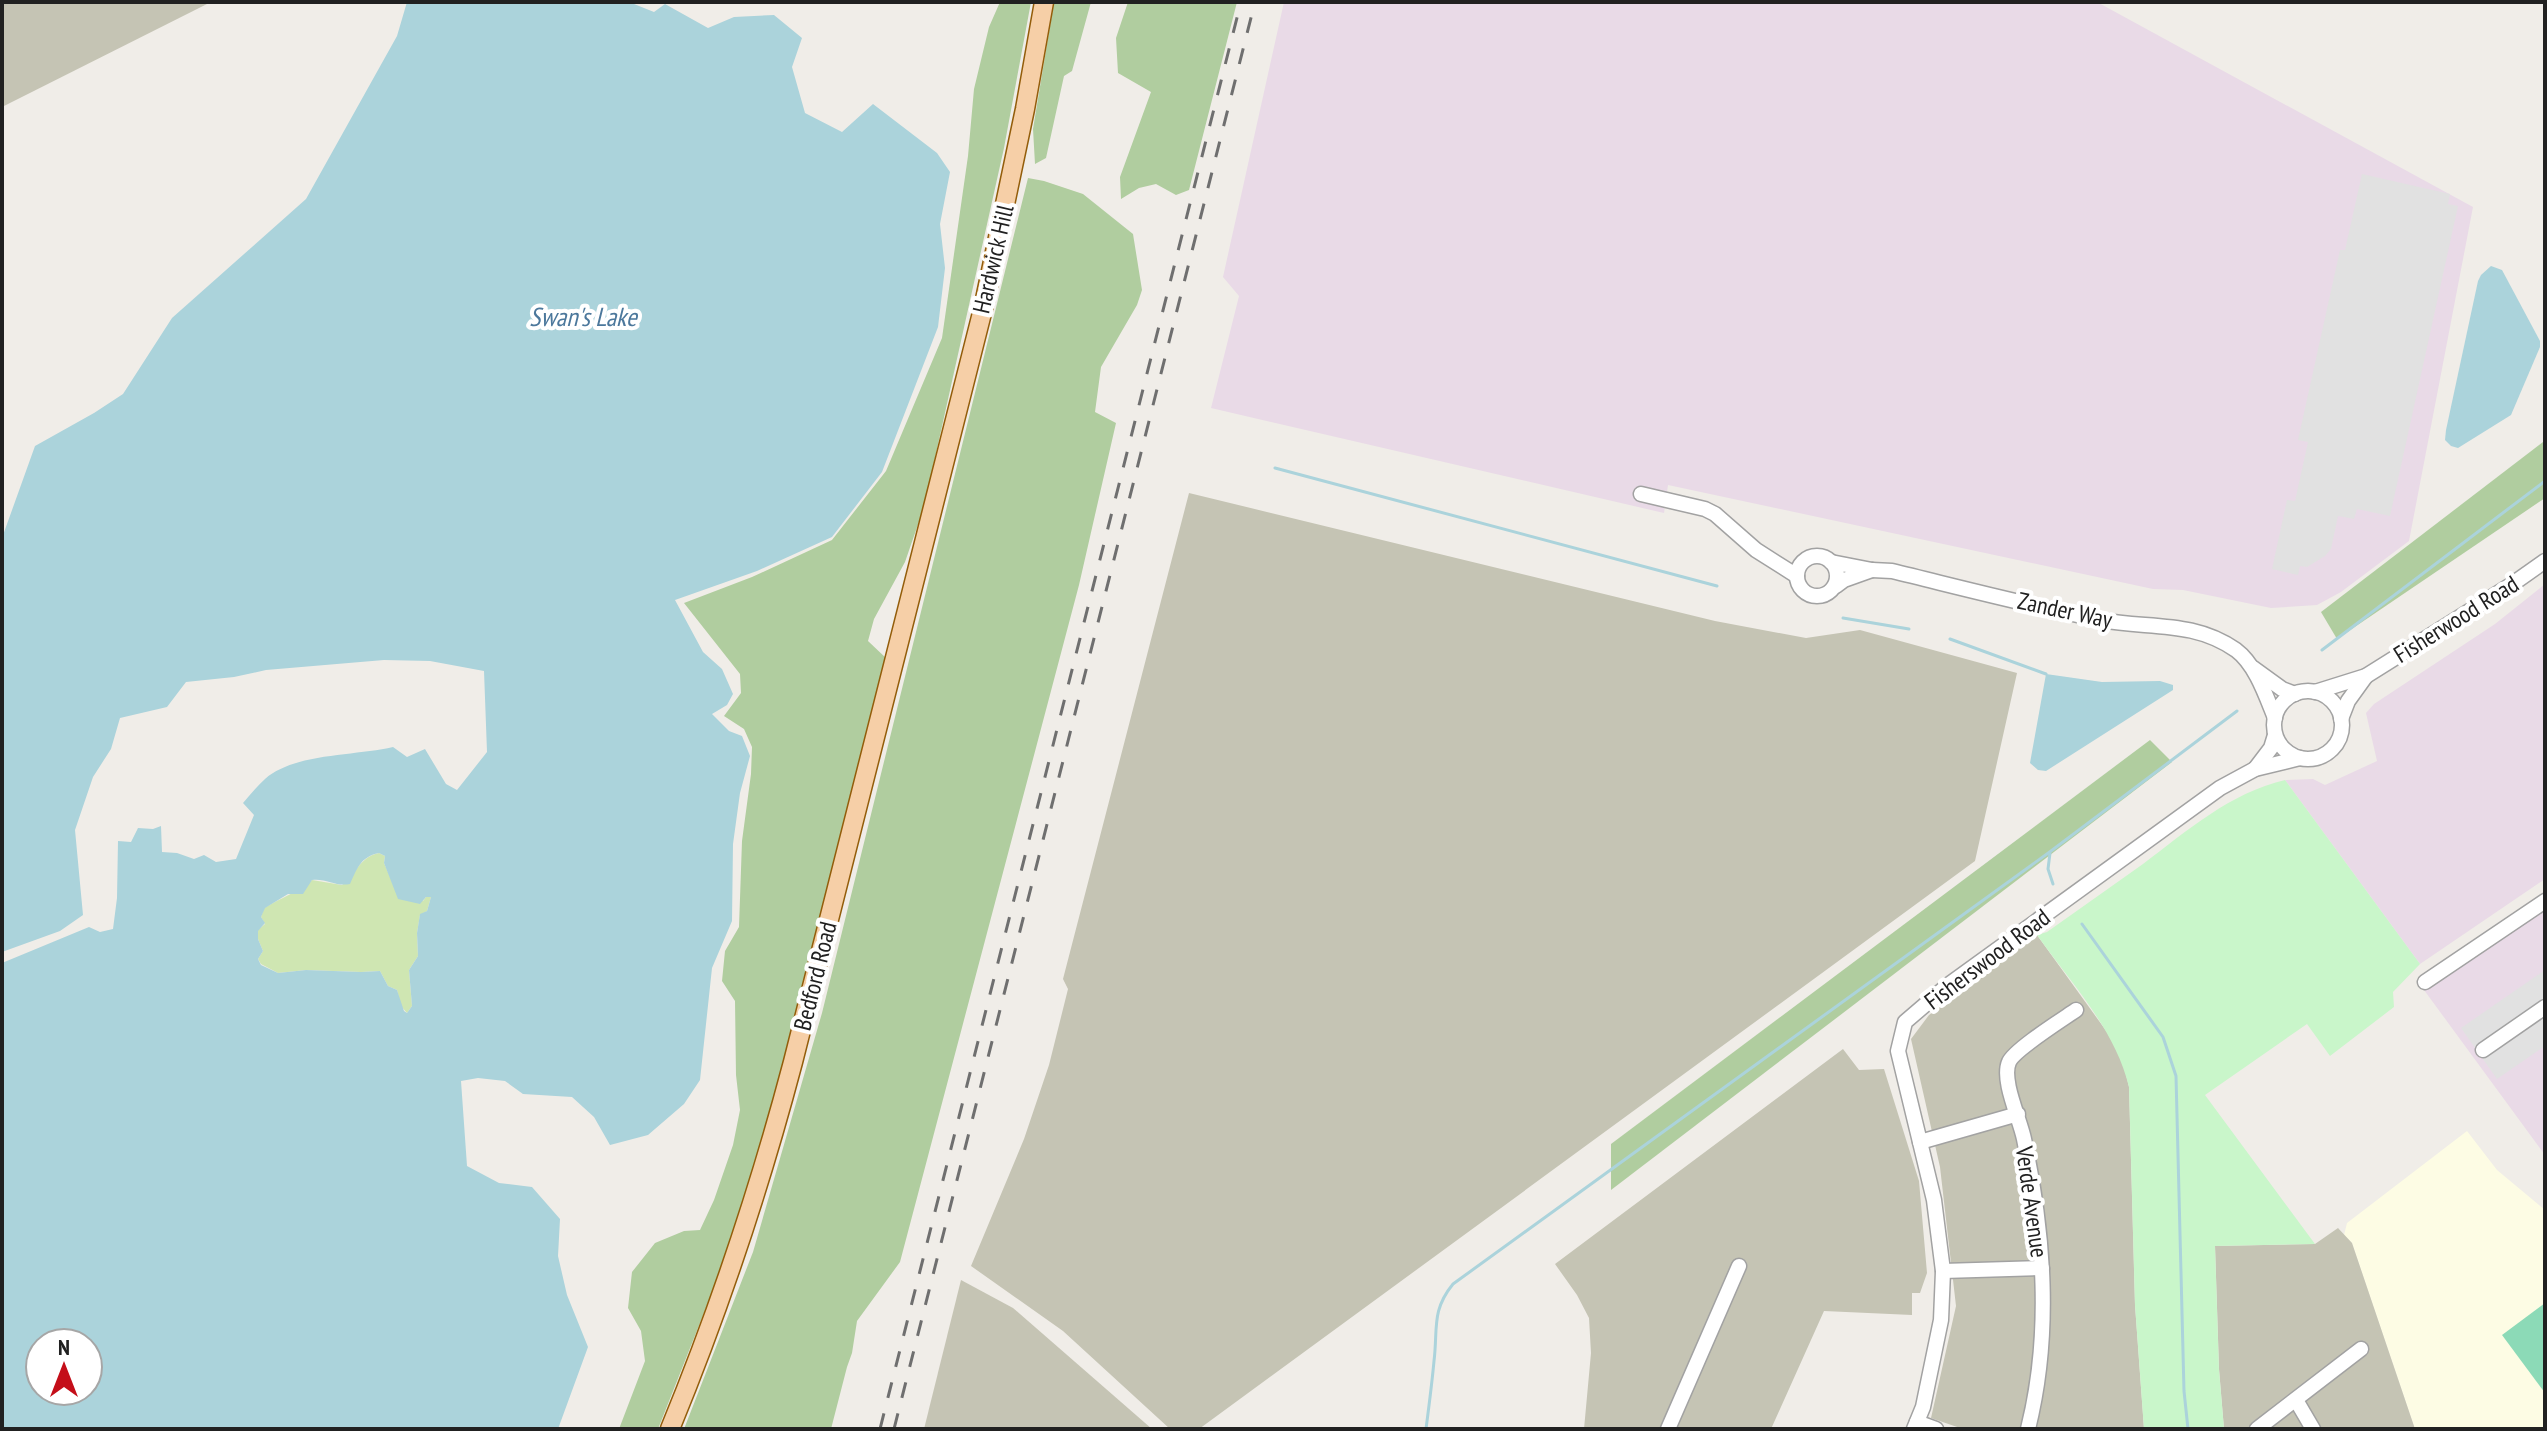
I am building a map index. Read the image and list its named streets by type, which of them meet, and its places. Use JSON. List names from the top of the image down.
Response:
{
  "streets": {
    "main road": ["Hardwick Hill", "Bedford Road"],
    "street": [
      "Zander Way",
      "Fisherwood Road",
      "Fisherswood Road",
      "Verde Avenue"
    ]
  },
  "crossings": [
    ["Hardwick Hill", "Bedford Road"],
    ["Zander Way", "Fisherwood Road"],
    ["Zander Way", "Fisherswood Road"],
    ["Fisherwood Road", "Fisherswood Road"]
  ],
  "water": ["Swan's Lake"],
  "north": "top"
}
